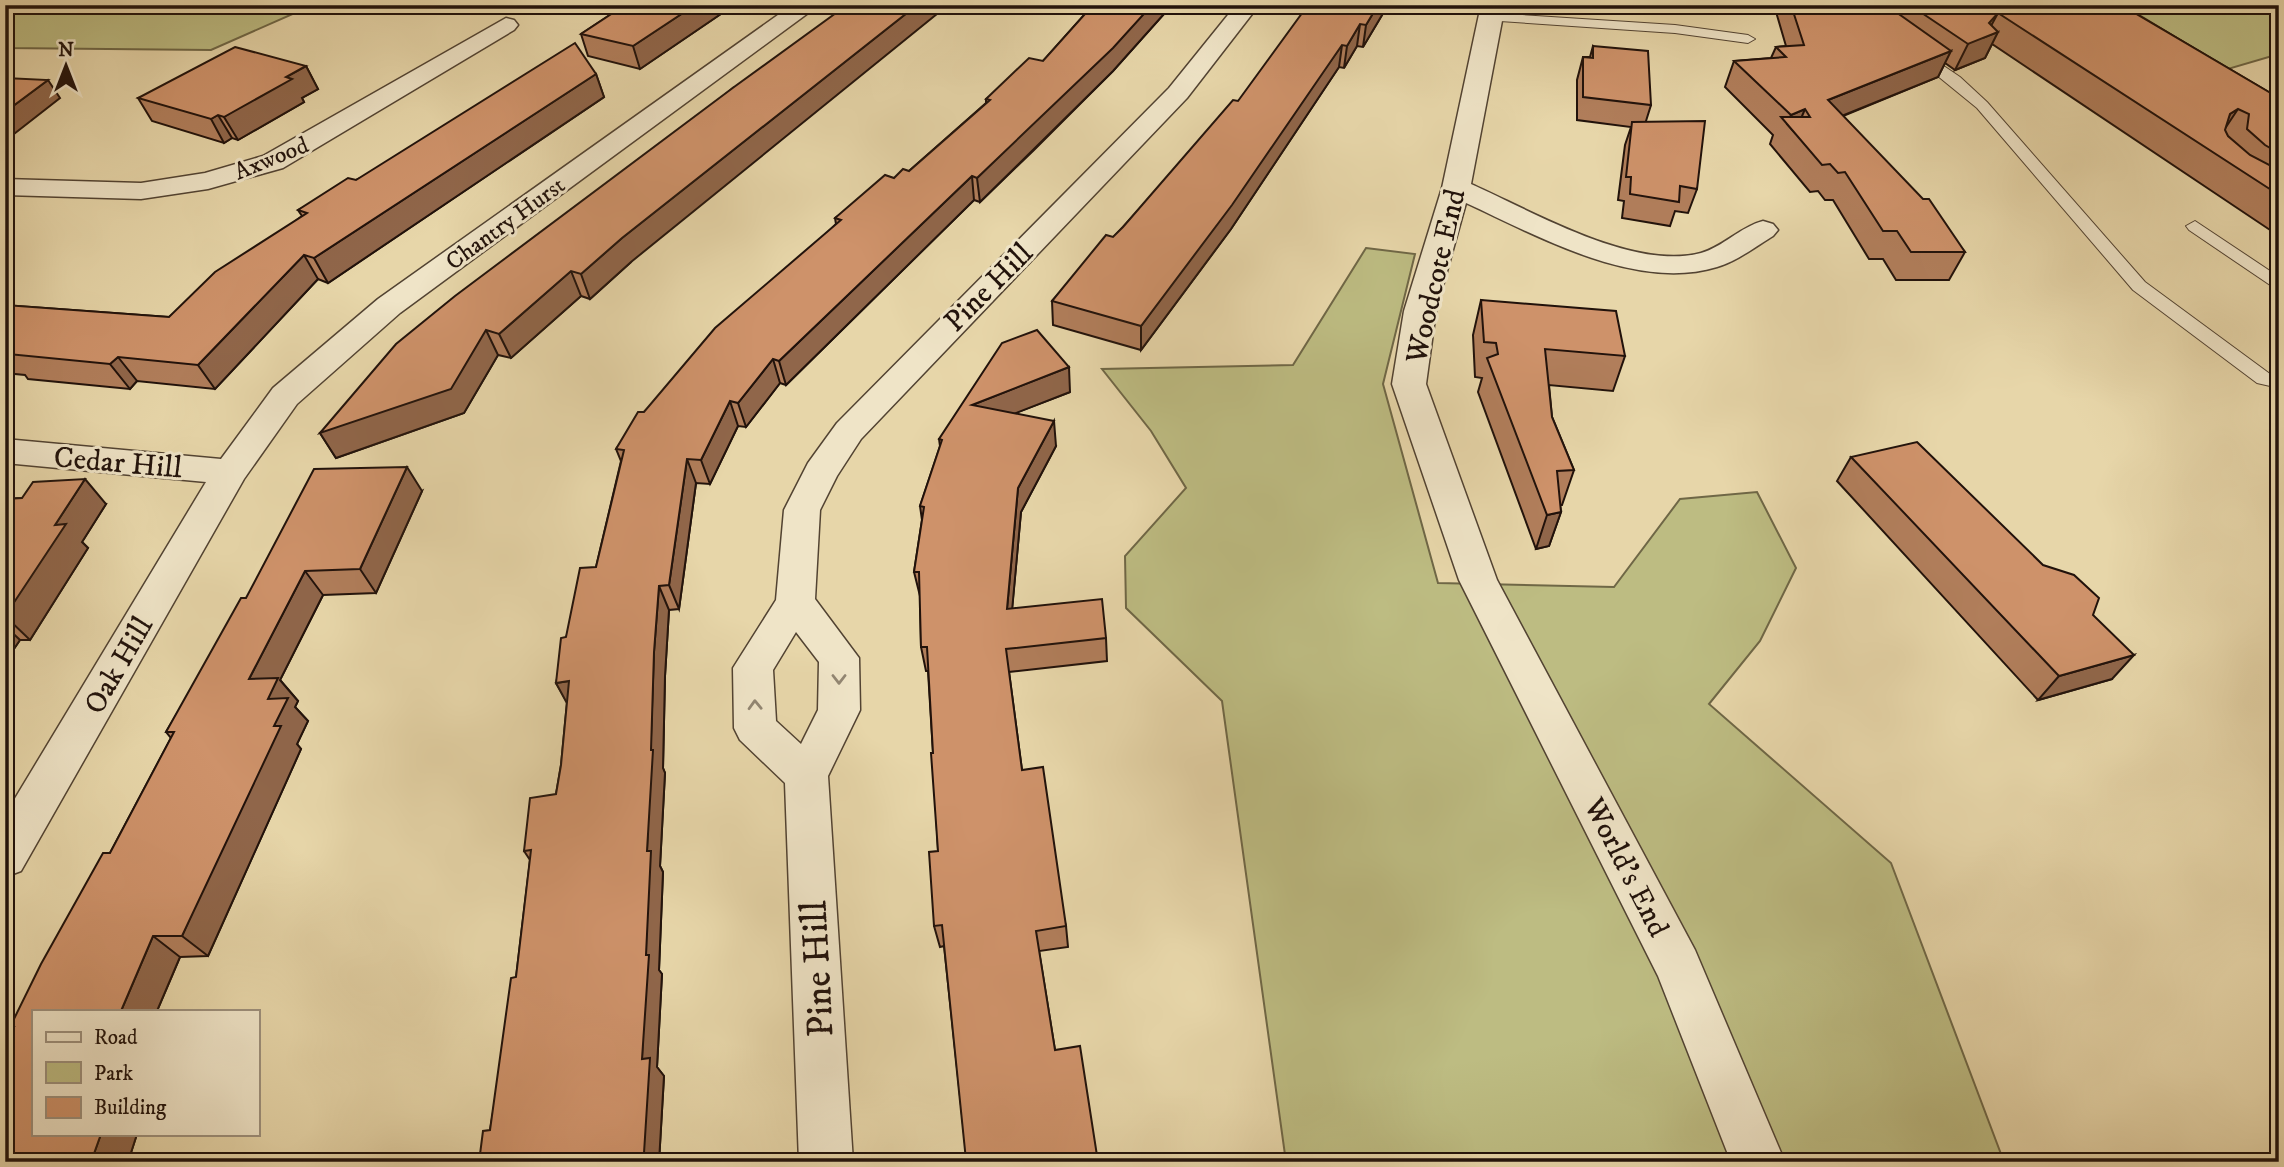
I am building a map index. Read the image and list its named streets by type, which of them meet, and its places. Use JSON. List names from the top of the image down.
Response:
{
  "streets": {
    "street": [
      "Axwood",
      "Chantry Hurst",
      "Woodcote End",
      "Pine Hill",
      "Cedar Hill",
      "Oak Hill",
      "World's End"
    ]
  },
  "crossings": [
    ["Chantry Hurst", "Cedar Hill"],
    ["Chantry Hurst", "Oak Hill"],
    ["Woodcote End", "World's End"],
    ["Cedar Hill", "Oak Hill"]
  ],
  "legend": ["Road", "Park", "Building"],
  "north": "top"
}
